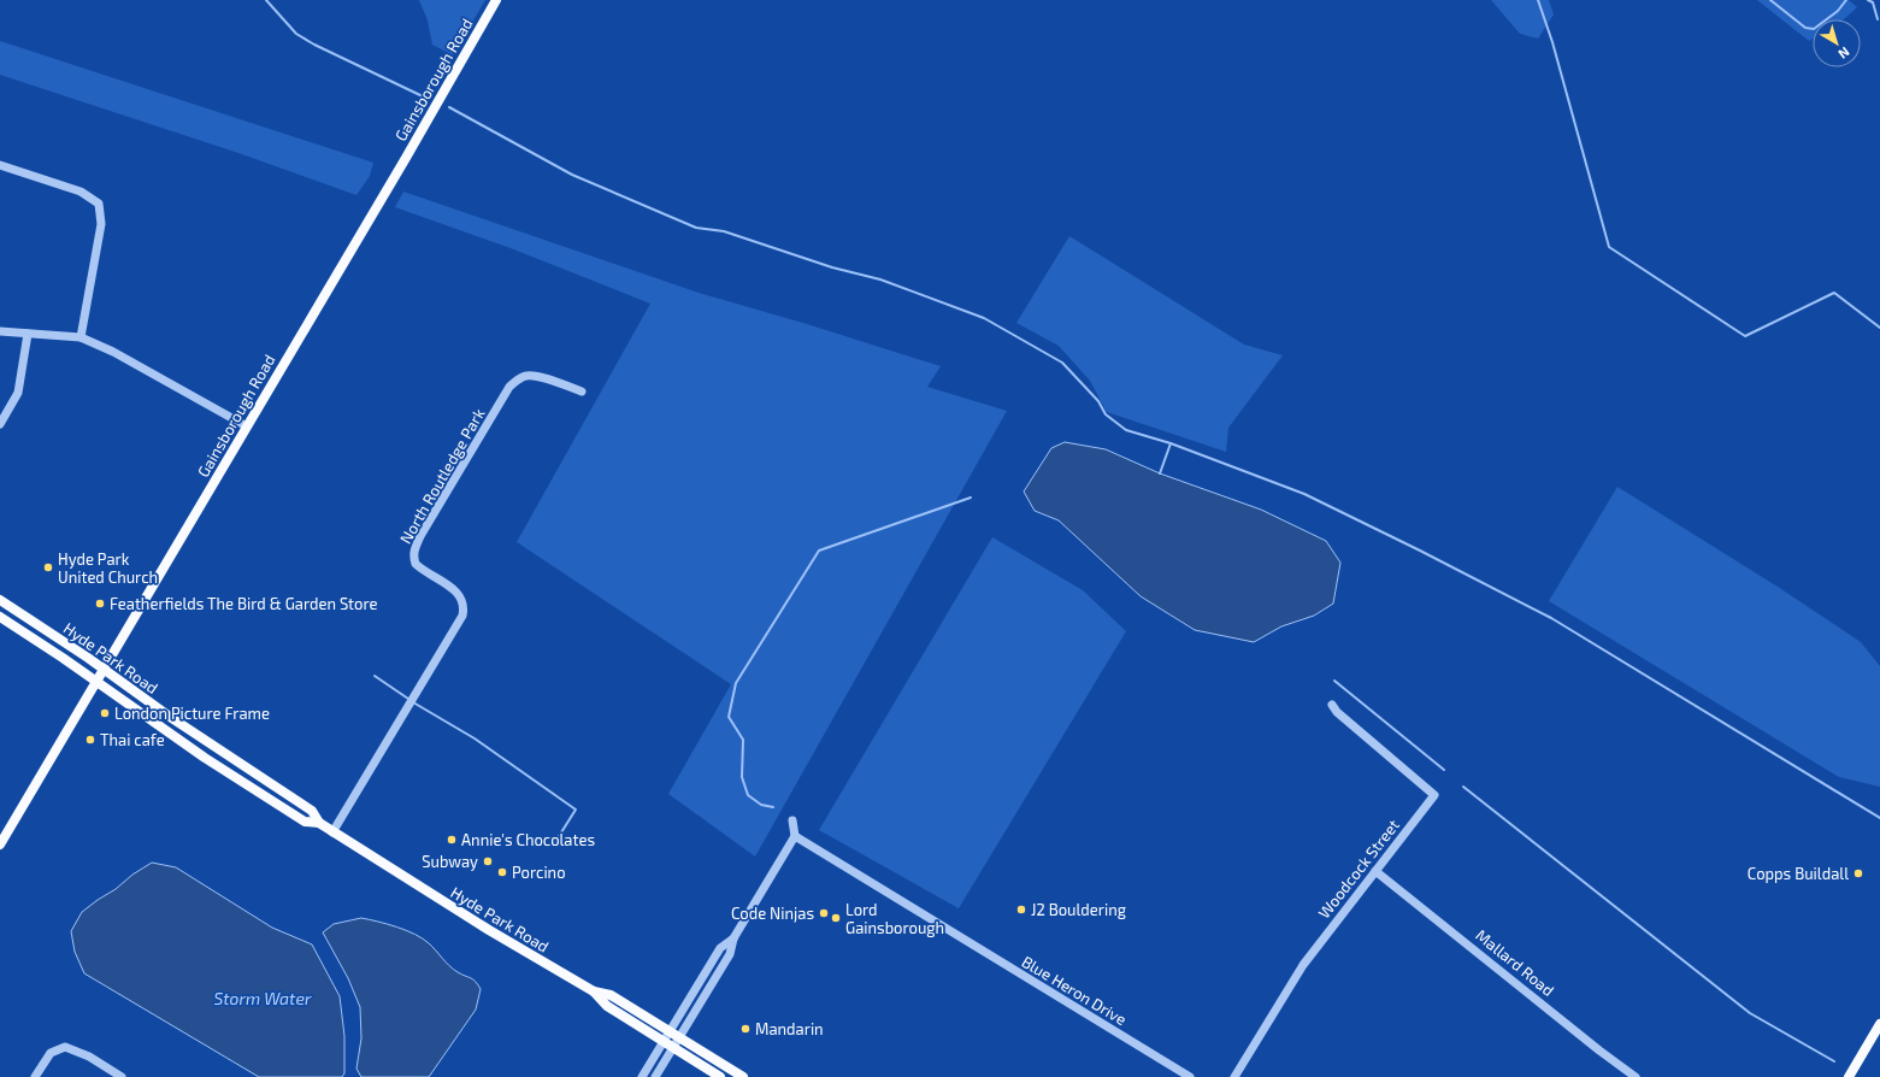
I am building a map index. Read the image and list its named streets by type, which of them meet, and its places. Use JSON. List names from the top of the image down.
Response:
{
  "streets": {
    "main road": ["Gainsborough Road", "Hyde Park Road"],
    "street": [
      "North Routledge Park",
      "Woodcock Street",
      "Mallard Road",
      "Blue Heron Drive"
    ]
  },
  "crossings": [
    ["Gainsborough Road", "Hyde Park Road"],
    ["North Routledge Park", "Hyde Park Road"],
    ["Woodcock Street", "Mallard Road"]
  ],
  "water": ["Storm Water"],
  "places": [
    "Hyde Park United Church",
    "Featherfields The Bird & Garden Store",
    "London Picture Frame",
    "Thai cafe",
    "Annie's Chocolates",
    "Subway",
    "Porcino",
    "Copps Buildall",
    "J2 Bouldering",
    "Code Ninjas",
    "Lord Gainsborough",
    "Mandarin"
  ],
  "north": "bottom right"
}
